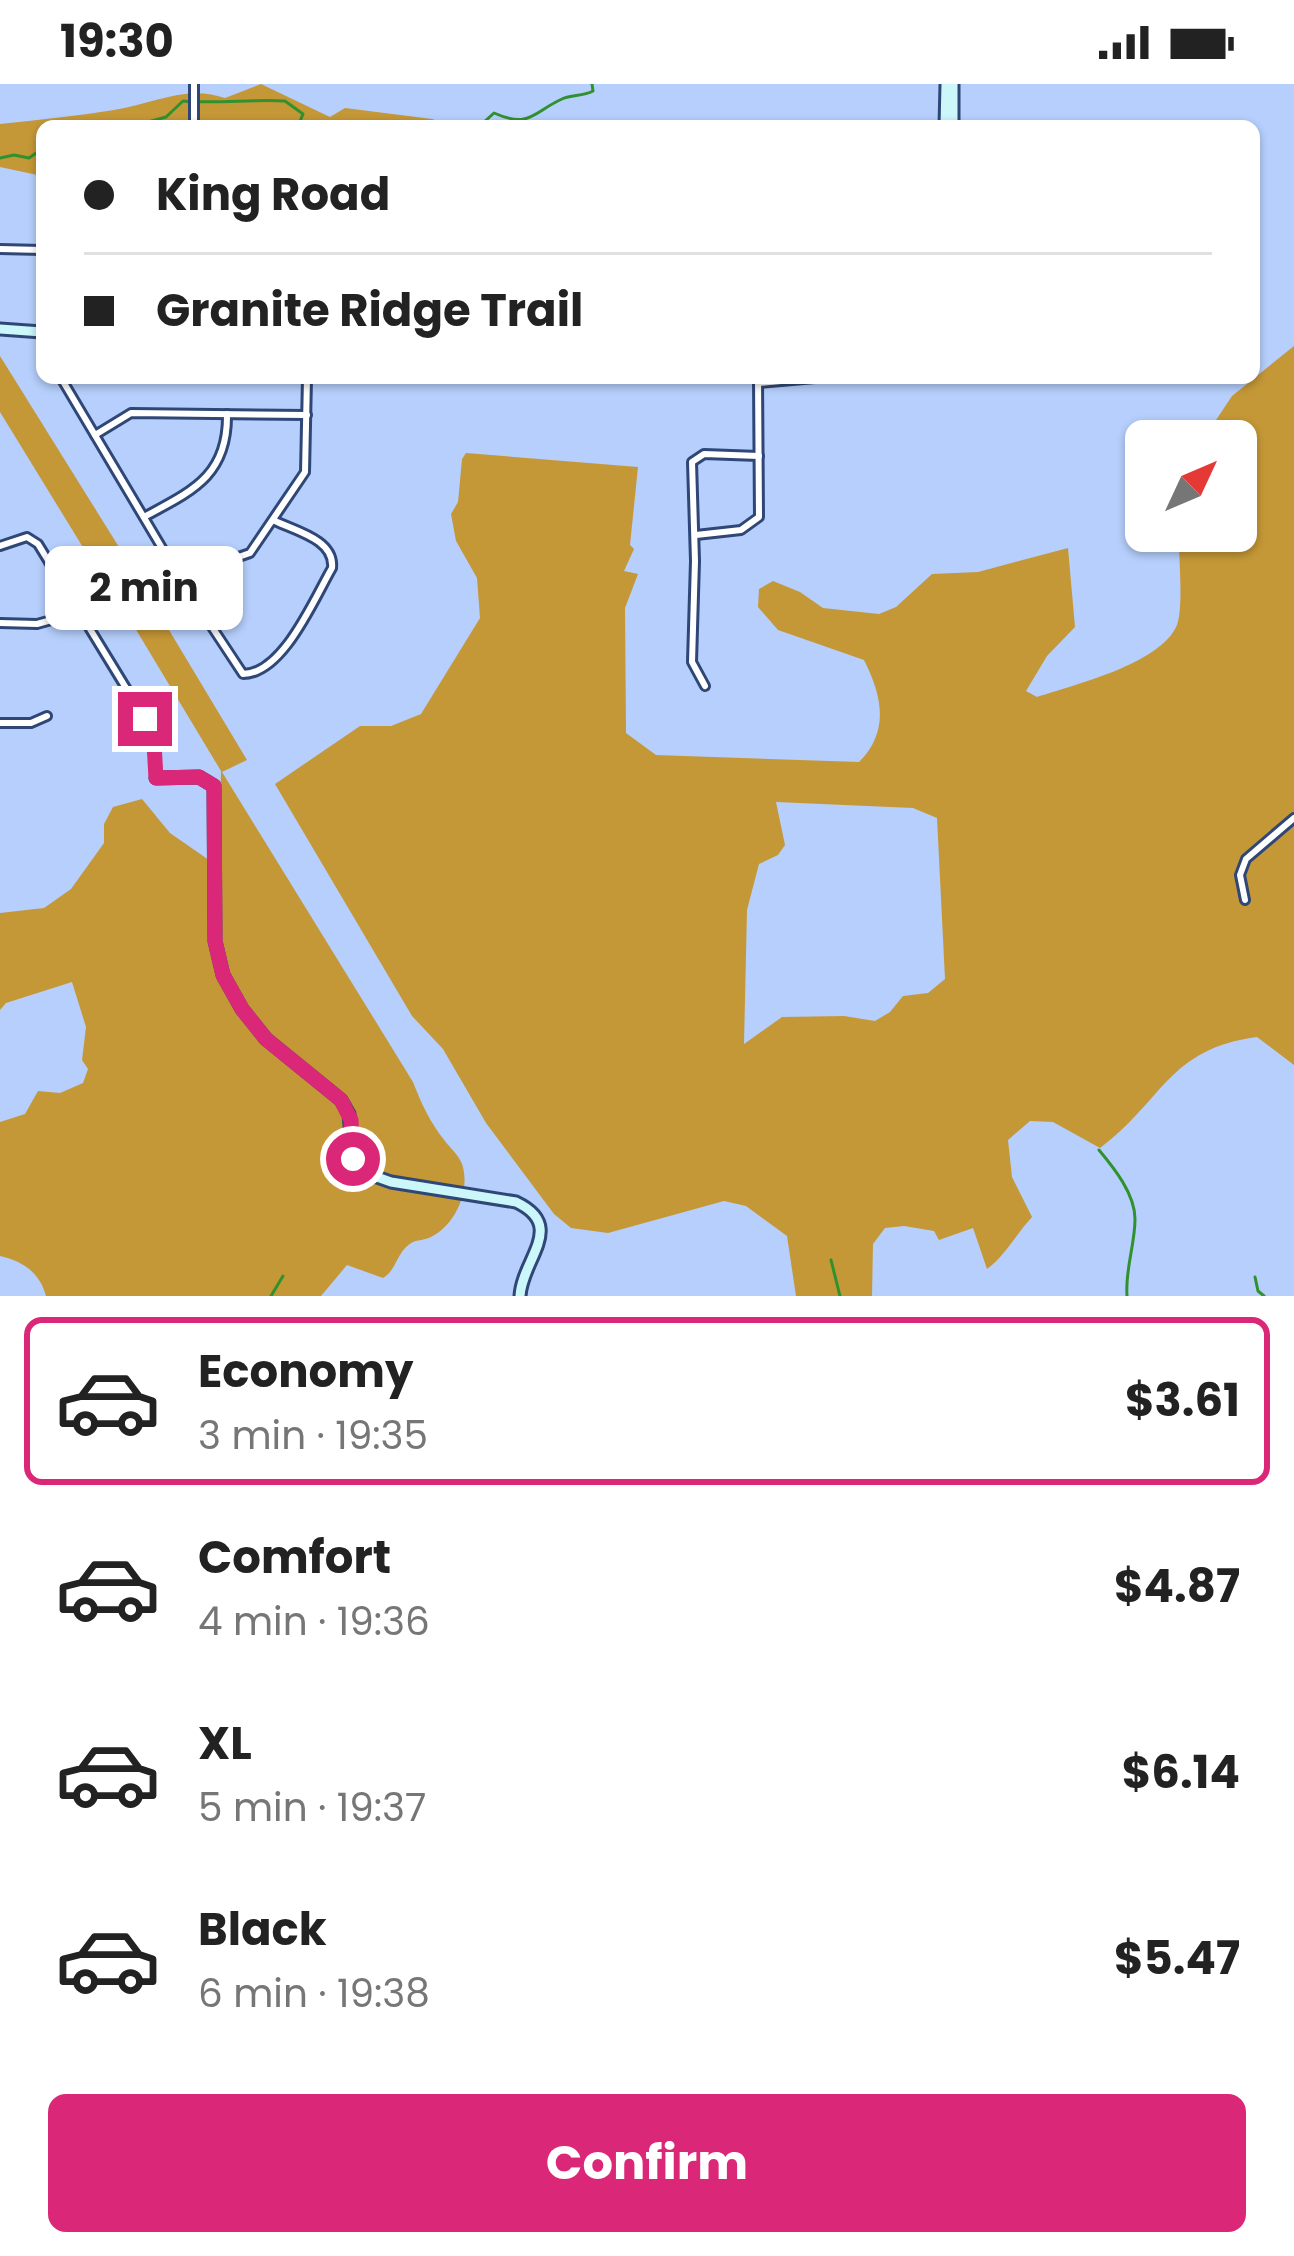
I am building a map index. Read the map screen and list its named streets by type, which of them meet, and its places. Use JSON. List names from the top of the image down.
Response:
{
  "north": "top right",
  "page": {
    "status": "19:30",
    "banner": ["King Road", "Granite Ridge Trail"],
    "bubble": "2 min",
    "list": [
      {
        "name": "Economy",
        "note": "3 min · 19:35",
        "value": "$3.61"
      },
      {
        "name": "Comfort",
        "note": "4 min · 19:36",
        "value": "$4.87"
      },
      {
        "name": "XL",
        "note": "5 min · 19:37",
        "value": "$6.14"
      },
      {
        "name": "Black",
        "note": "6 min · 19:38",
        "value": "$5.47"
      }
    ],
    "buttons": "Confirm"
  }
}
